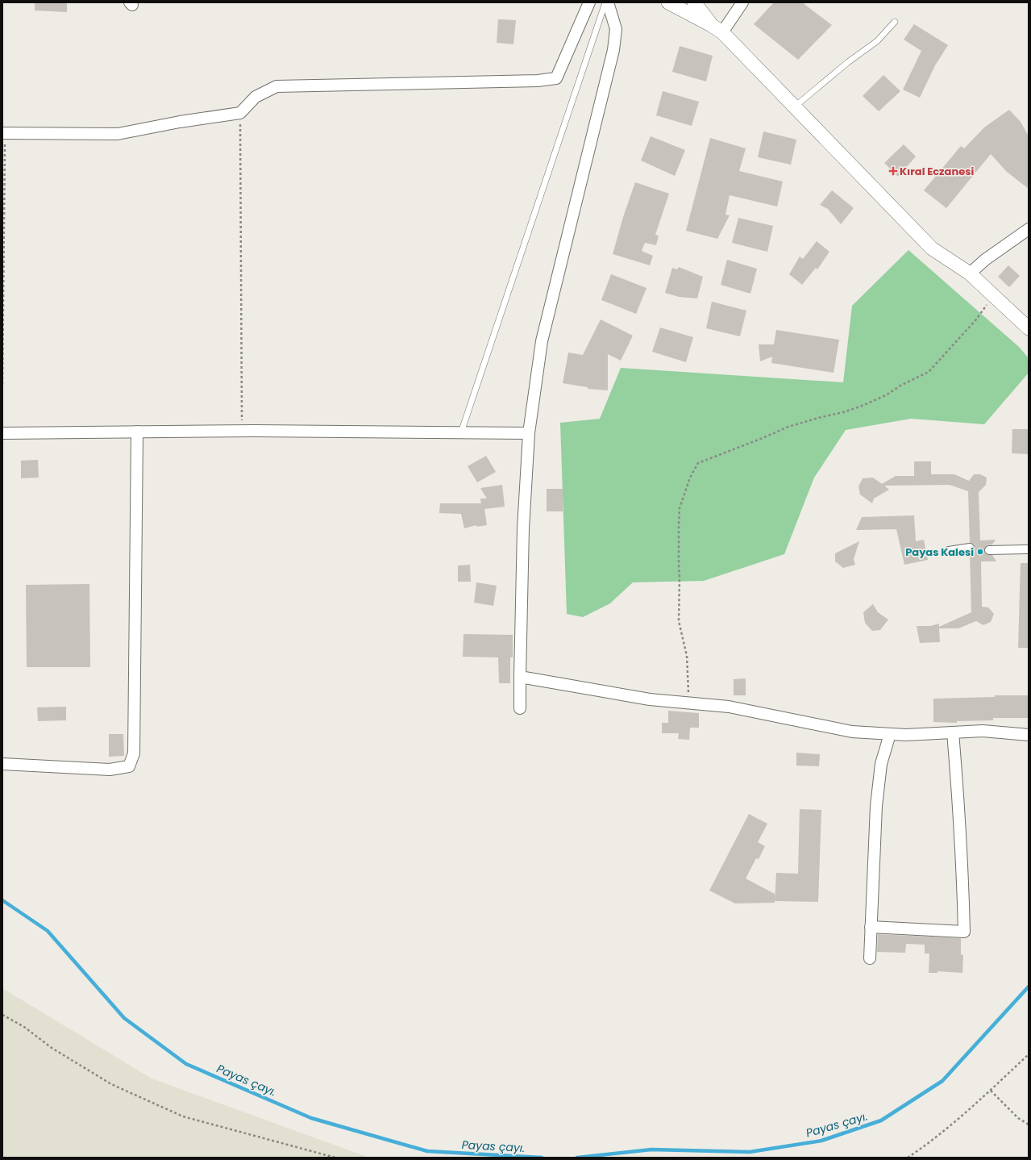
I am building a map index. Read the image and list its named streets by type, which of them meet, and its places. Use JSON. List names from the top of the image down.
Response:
{
  "water": ["Payas çayı."],
  "places": {
    "health": ["Kıral Eczanesi"],
    "other": ["Payas Kalesi"]
  }
}
